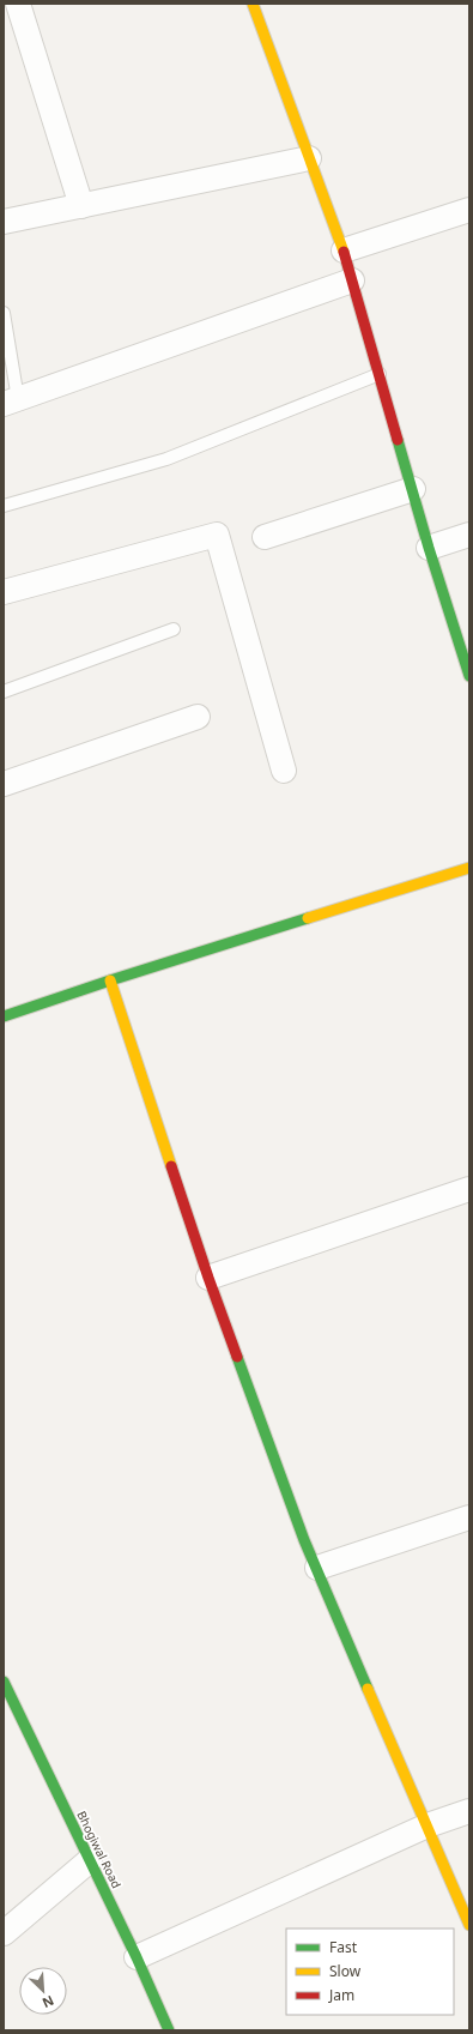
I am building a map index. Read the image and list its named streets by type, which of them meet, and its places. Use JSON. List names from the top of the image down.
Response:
{
  "streets": {
    "street": ["Bhogiwal Road"]
  },
  "legend": ["Fast", "Slow", "Jam"],
  "north": "bottom right"
}
